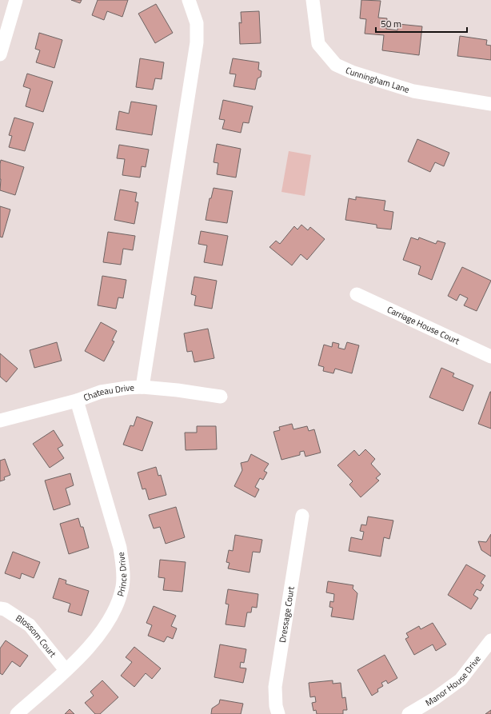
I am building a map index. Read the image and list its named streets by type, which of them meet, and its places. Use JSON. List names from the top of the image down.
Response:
{
  "streets": {
    "street": [
      "Cunningham Lane",
      "Carriage House Court",
      "Chateau Drive",
      "Prince Drive",
      "Dressage Court",
      "Blossom Court",
      "Manor House Drive"
    ]
  },
  "crossings": [
    ["Chateau Drive", "Prince Drive"],
    ["Prince Drive", "Blossom Court"]
  ],
  "scale_bar": "50 m"
}
